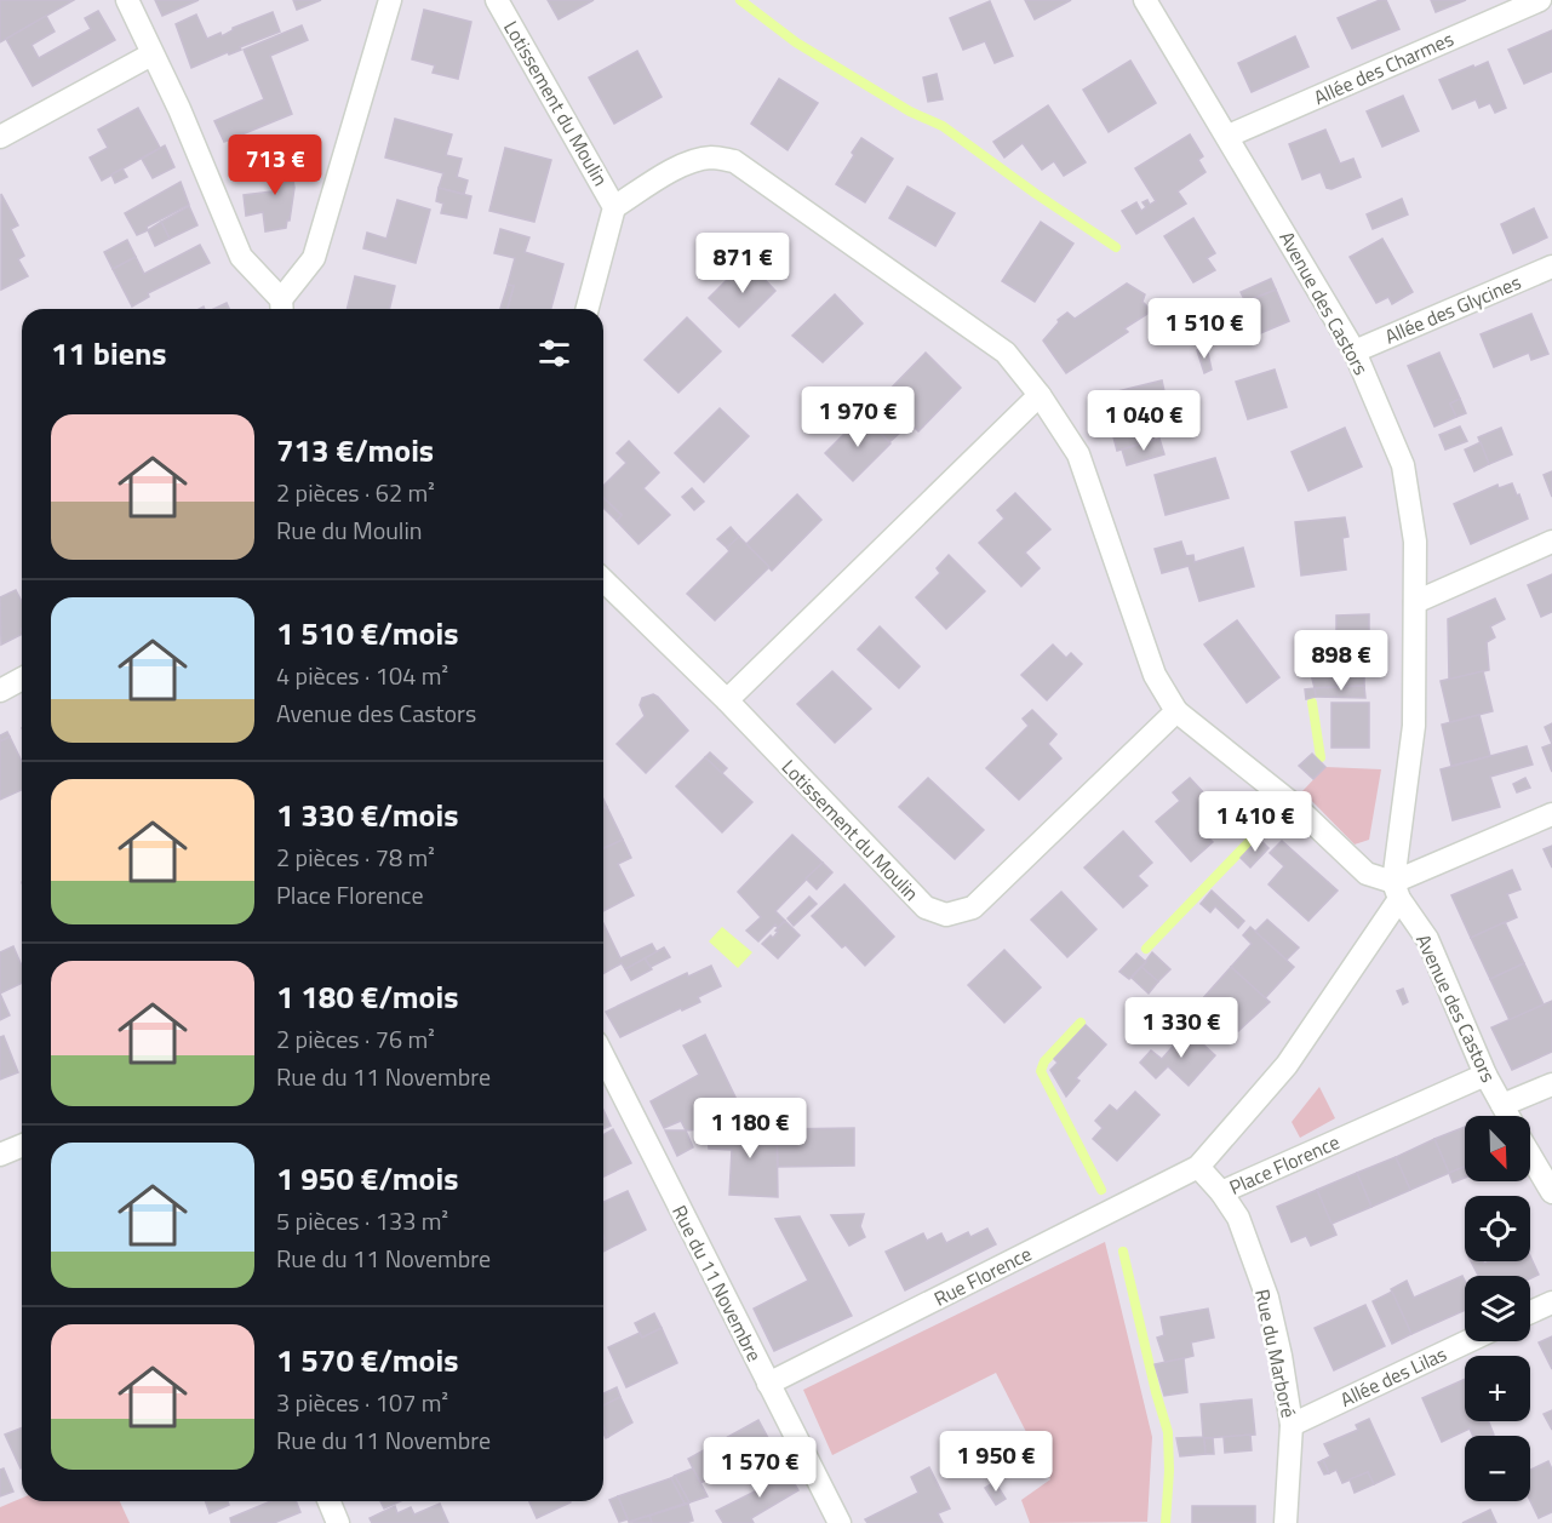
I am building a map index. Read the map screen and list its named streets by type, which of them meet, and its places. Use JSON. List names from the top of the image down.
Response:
{
  "streets": {
    "street": [
      "Allée des Charmes",
      "Lotissement du Moulin",
      "Avenue des Castors",
      "Allée des Glycines",
      "Place Florence",
      "Rue Florence",
      "Rue du 11 Novembre",
      "Rue du Marboré",
      "Allée des Lilas"
    ]
  },
  "crossings": [
    ["Allée des Charmes", "Avenue des Castors"],
    ["Lotissement du Moulin", "Avenue des Castors"],
    ["Lotissement du Moulin", "Place Florence"],
    ["Avenue des Castors", "Allée des Glycines"],
    ["Avenue des Castors", "Place Florence"],
    ["Place Florence", "Rue Florence"],
    ["Place Florence", "Rue du Marboré"],
    ["Rue Florence", "Rue du 11 Novembre"],
    ["Rue du Marboré", "Allée des Lilas"]
  ],
  "north": "bottom right",
  "page": {
    "price": [
      "713 €",
      "871 €",
      "1 510 €",
      "1 970 €",
      "1 040 €",
      "898 €",
      "1 410 €",
      "1 330 €",
      "1 180 €",
      "1 950 €",
      "1 570 €"
    ],
    "heading": "11 biens",
    "list": [
      {
        "name": "713 €/mois",
        "note": "2 pièces · 62 m² · Rue du Moulin"
      },
      {
        "name": "1 510 €/mois",
        "note": "4 pièces · 104 m² · Avenue des Castors"
      },
      {
        "name": "1 330 €/mois",
        "note": "2 pièces · 78 m² · Place Florence"
      },
      {
        "name": "1 180 €/mois",
        "note": "2 pièces · 76 m² · Rue du 11 Novembre"
      },
      {
        "name": "1 950 €/mois",
        "note": "5 pièces · 133 m² · Rue du 11 Novembre"
      },
      {
        "name": "1 570 €/mois",
        "note": "3 pièces · 107 m² · Rue du 11 Novembre"
      }
    ],
    "map_buttons": ["+", "−"]
  }
}
